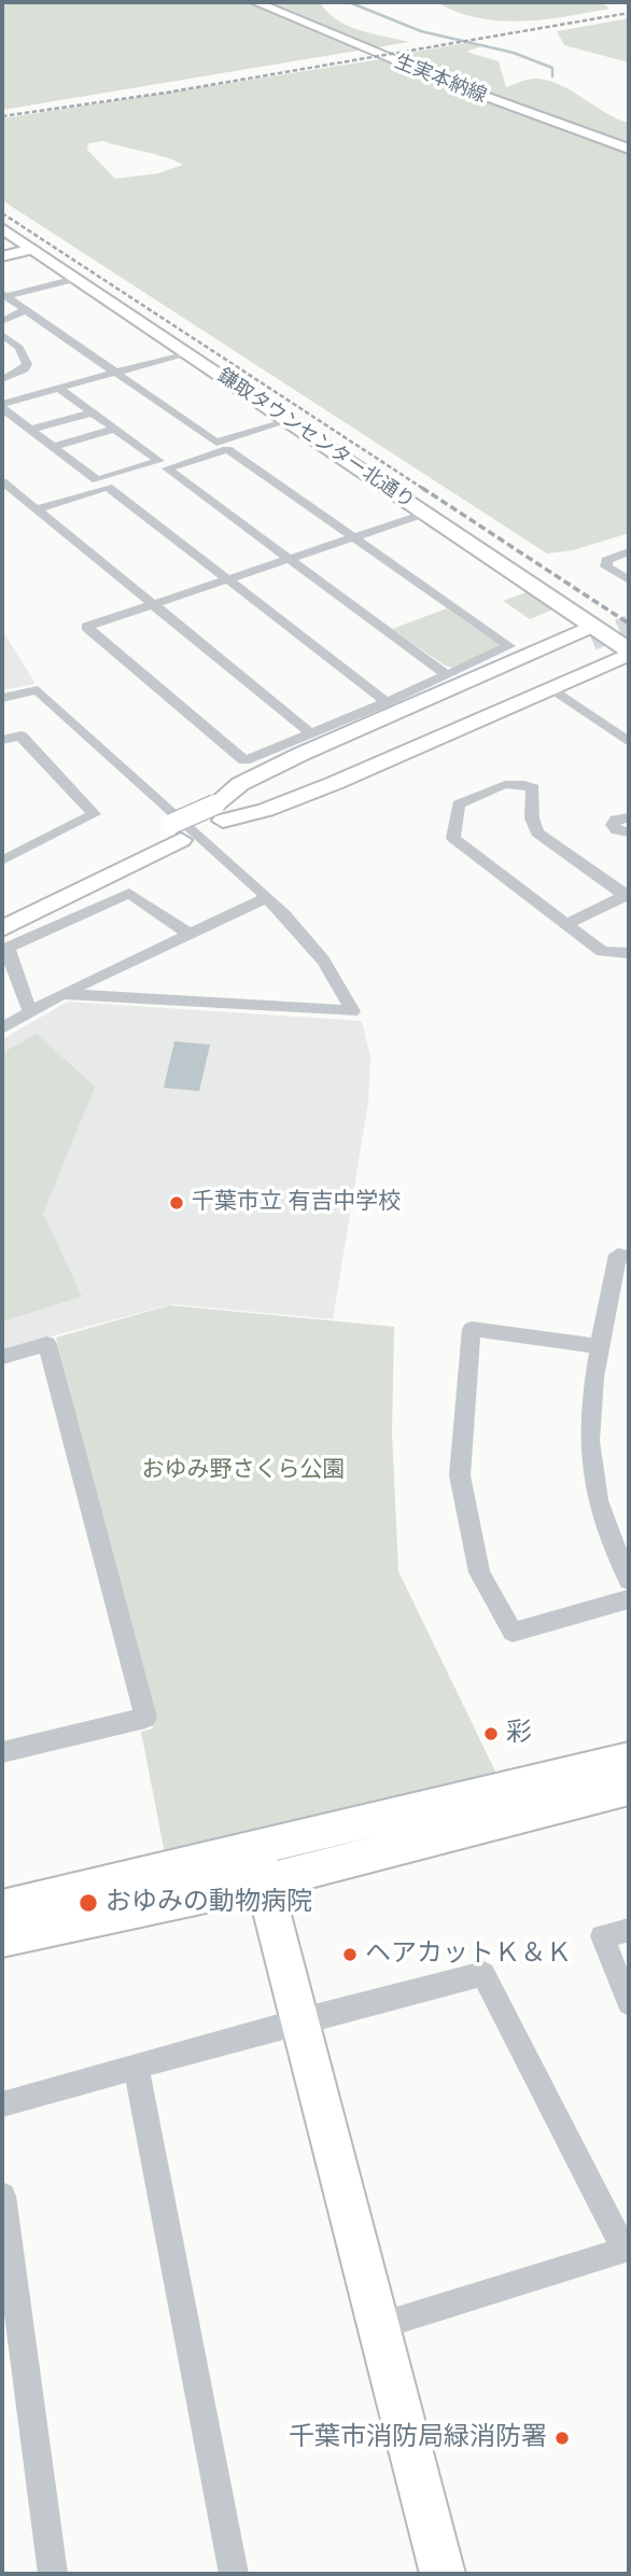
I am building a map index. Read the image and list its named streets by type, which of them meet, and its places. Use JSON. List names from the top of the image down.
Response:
{
  "streets": {
    "main road": ["生実本納線", "鎌取タウンセンター北通り"]
  },
  "parks": ["おゆみ野さくら公園"],
  "places": [
    "千葉市立 有吉中学校",
    "彩",
    "おゆみの動物病院",
    "ヘアカットＫ＆Ｋ",
    "千葉市消防局緑消防署"
  ]
}
